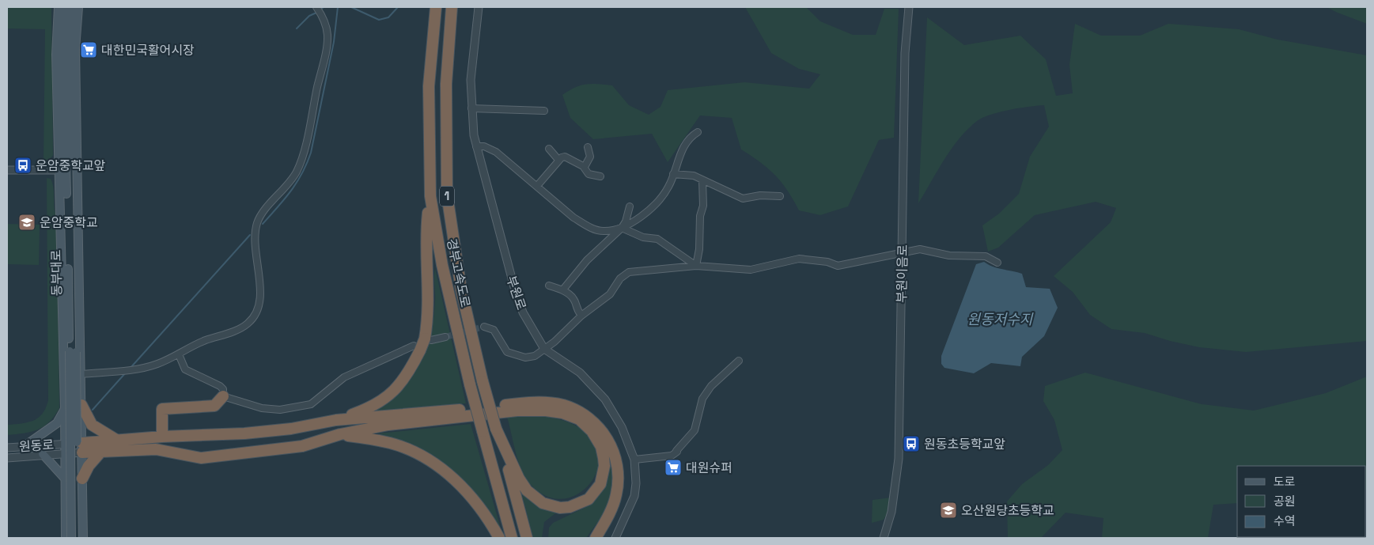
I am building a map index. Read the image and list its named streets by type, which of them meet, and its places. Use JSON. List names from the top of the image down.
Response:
{
  "streets": {
    "highway": ["1", "경부고속도로"],
    "main road": ["동부대로"],
    "street": ["부원이음로", "부원로", "원동로"]
  },
  "crossings": [
    ["동부대로", "원동로"]
  ],
  "water": ["원동저수지"],
  "places": {
    "supermarket": ["대한민국활어시장", "대원슈퍼"],
    "bus stop": ["운암중학교앞", "원동초등학교앞"],
    "school or university": ["운암중학교", "오산원당초등학교"]
  },
  "legend": ["도로", "공원", "수역"]
}
